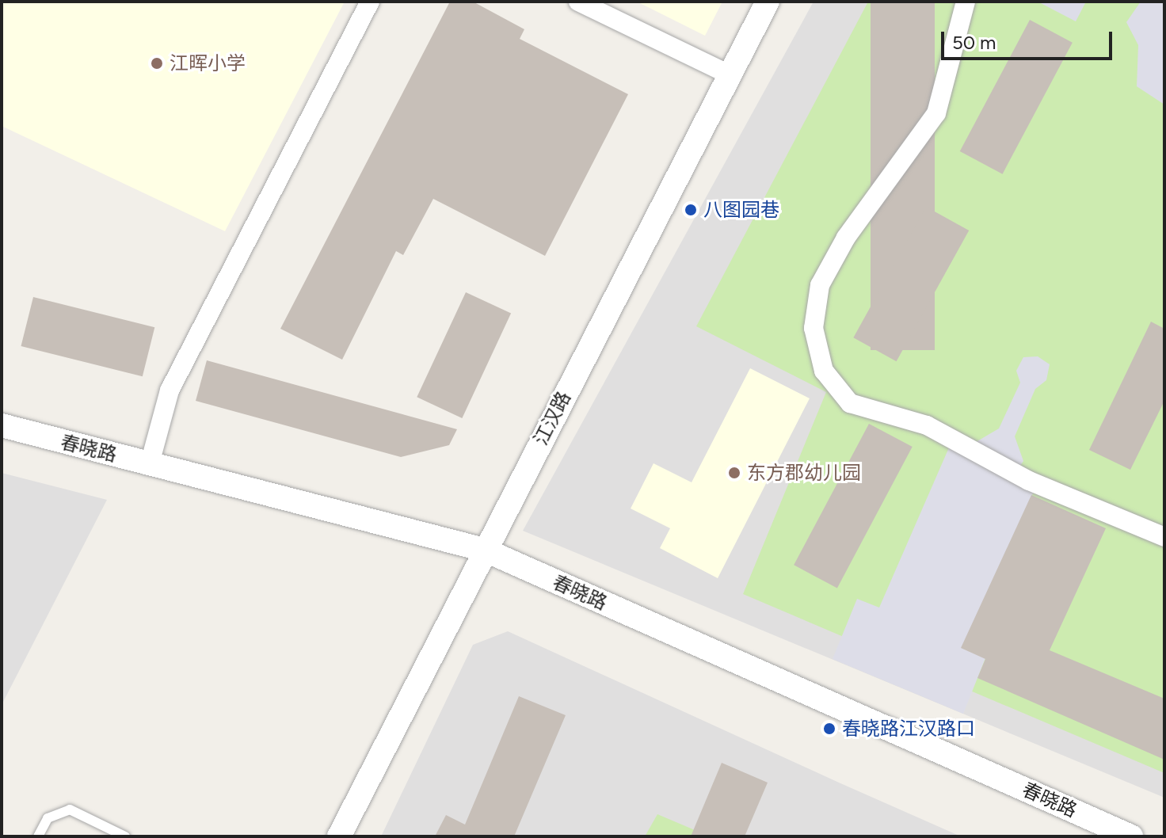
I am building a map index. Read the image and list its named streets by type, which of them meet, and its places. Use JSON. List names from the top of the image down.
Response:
{
  "streets": {
    "street": ["江汉路", "春晓路"]
  },
  "crossings": [
    ["江汉路", "春晓路"]
  ],
  "places": [
    "江晖小学",
    "八图园巷",
    "东方郡幼儿园",
    "春晓路江汉路口"
  ],
  "scale_bar": "50 m"
}
